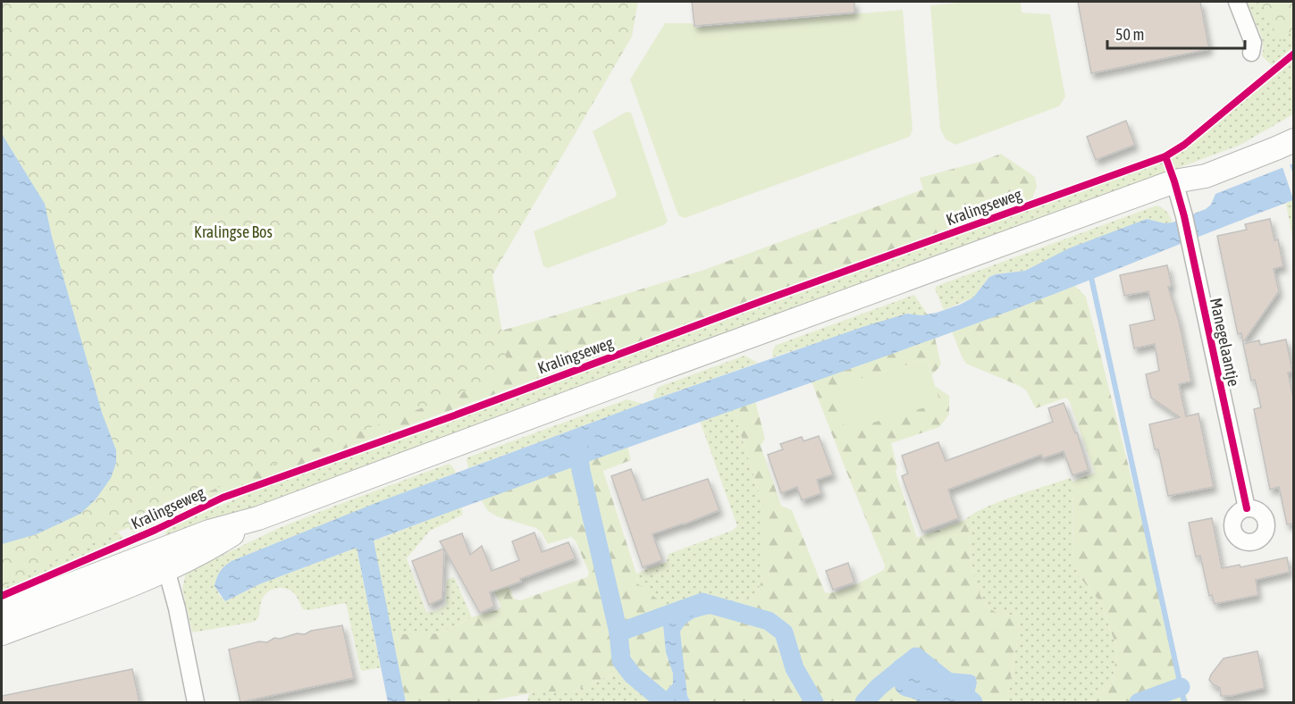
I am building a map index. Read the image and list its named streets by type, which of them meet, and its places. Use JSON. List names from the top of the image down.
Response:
{
  "streets": {
    "street": ["Manegelaantje"],
    "cycle path": ["Kralingseweg"]
  },
  "parks": ["Kralingse Bos"],
  "scale_bar": "50 m"
}
